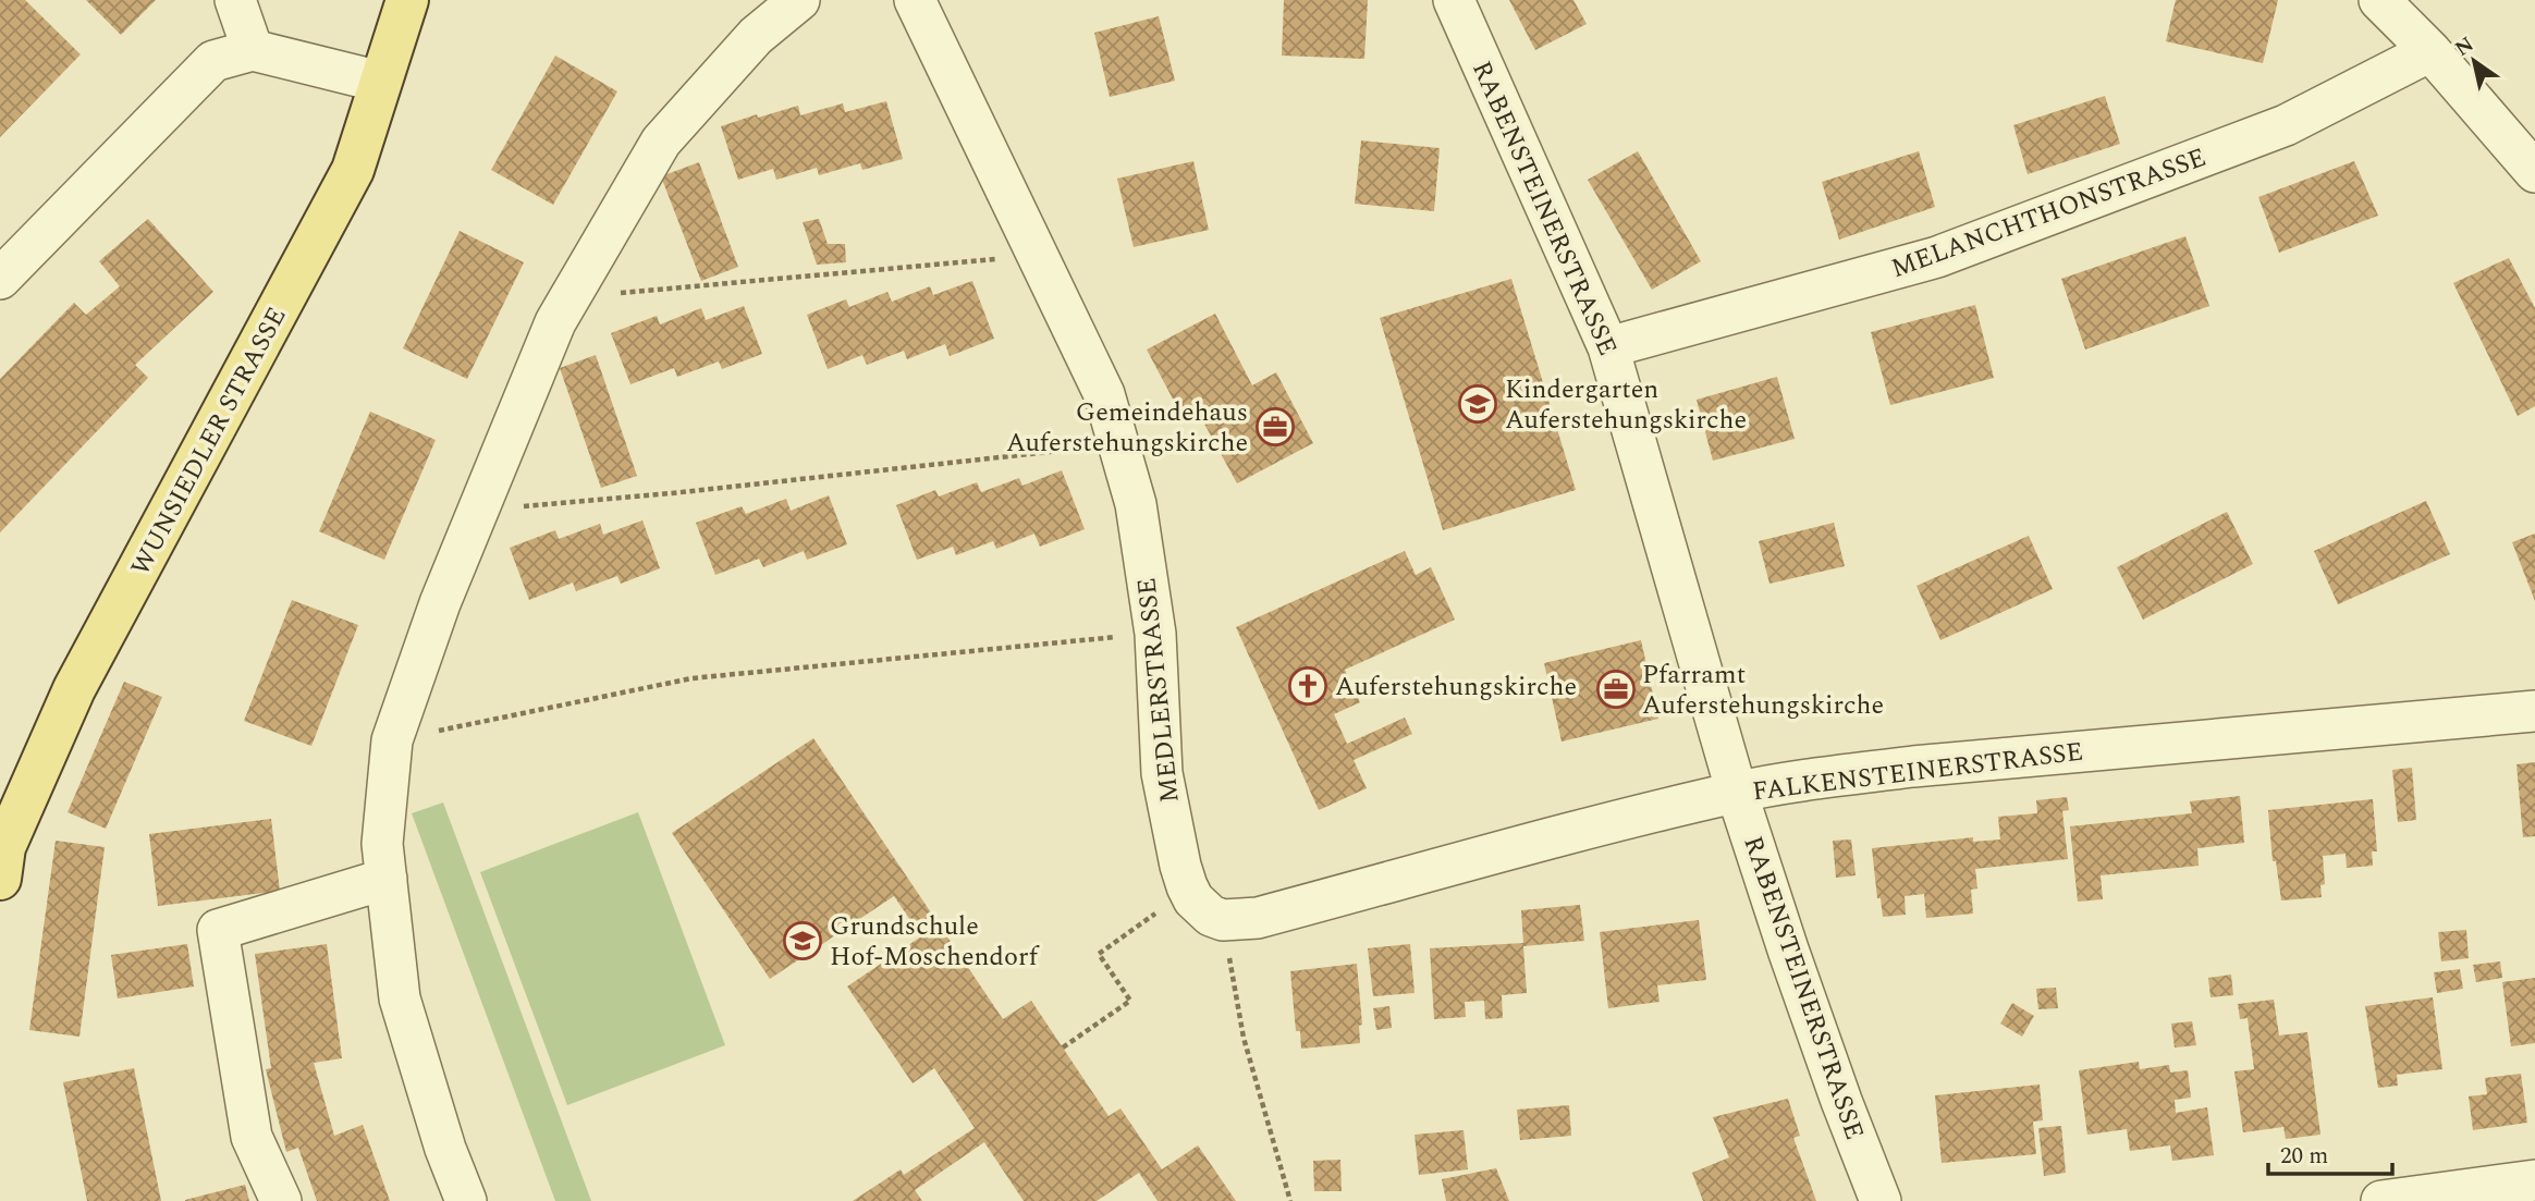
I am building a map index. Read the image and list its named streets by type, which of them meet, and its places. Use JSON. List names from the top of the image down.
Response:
{
  "streets": {
    "main road": ["WUNSIEDLER STRASSE"],
    "street": [
      "RABENSTEINERSTRASSE",
      "MELANCHTHONSTRASSE",
      "MEDLERSTRASSE",
      "FALKENSTEINERSTRASSE"
    ]
  },
  "crossings": [
    ["RABENSTEINERSTRASSE", "MELANCHTHONSTRASSE"],
    ["RABENSTEINERSTRASSE", "FALKENSTEINERSTRASSE"],
    ["MEDLERSTRASSE", "FALKENSTEINERSTRASSE"]
  ],
  "places": {
    "school or university": ["Kindergarten Auferstehungskirche", "Grundschule Hof-Moschendorf"],
    "office": ["Gemeindehaus Auferstehungskirche", "Pfarramt Auferstehungskirche"],
    "church": ["Auferstehungskirche"]
  },
  "scale_bar": "20 m",
  "north": "top left"
}
